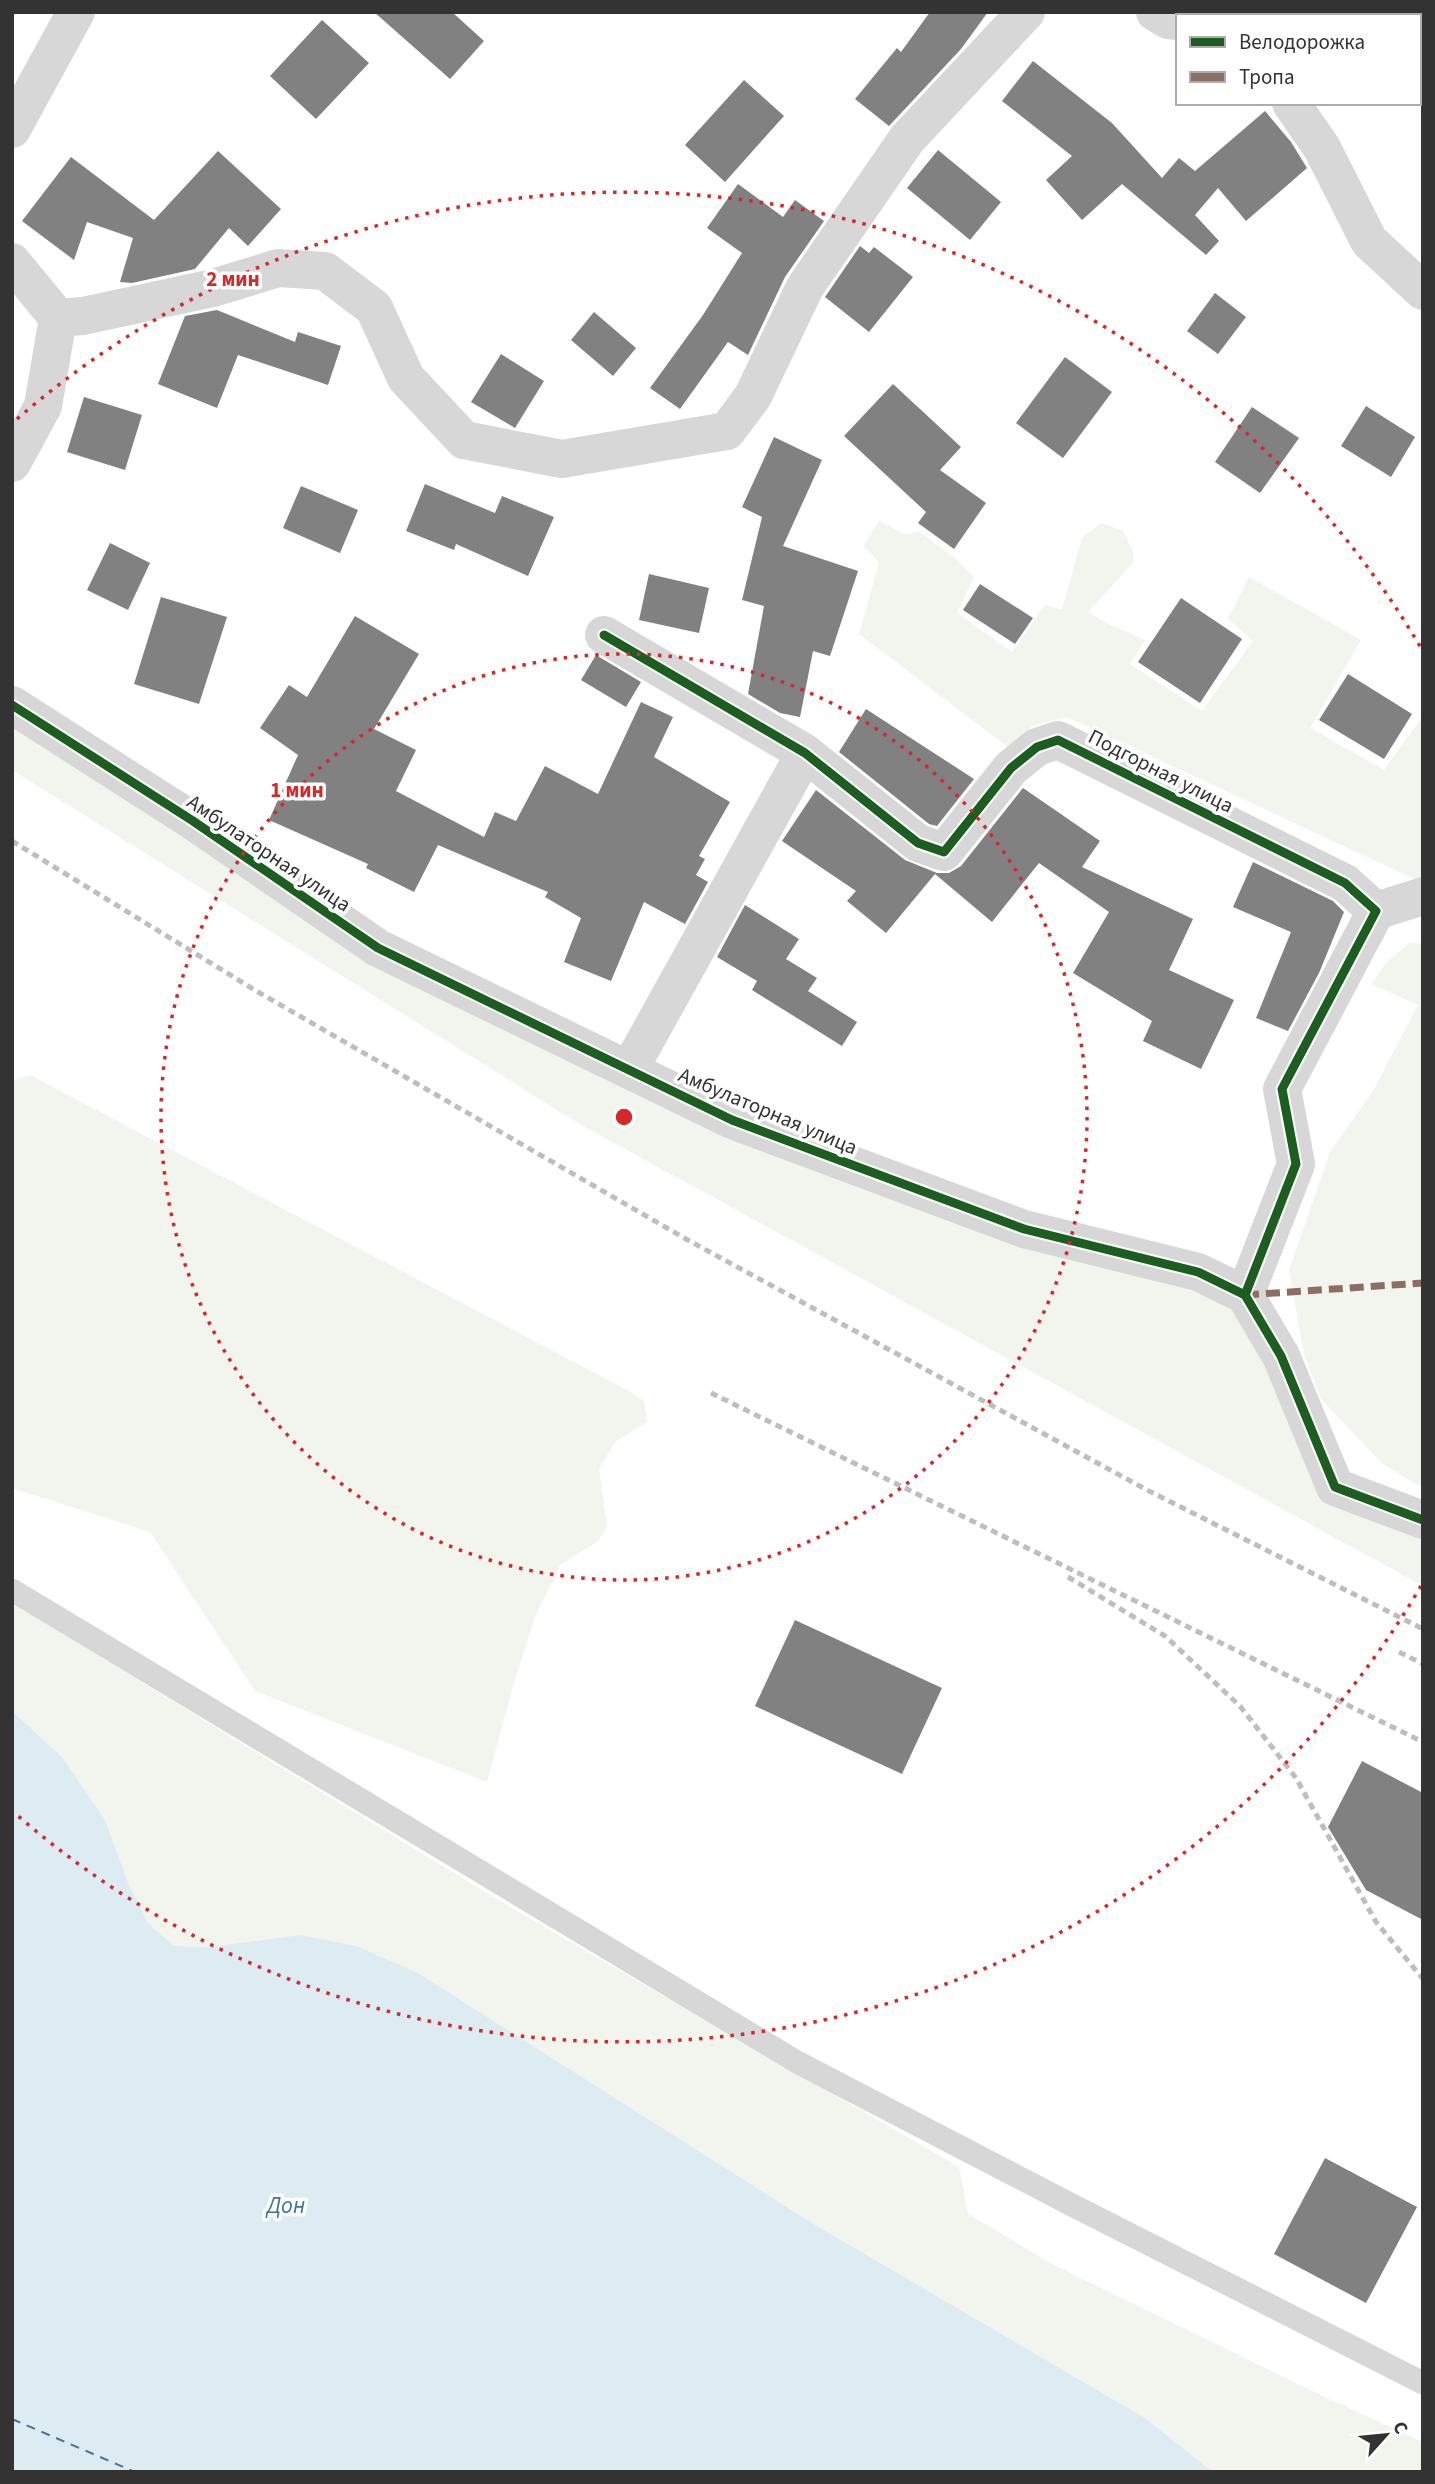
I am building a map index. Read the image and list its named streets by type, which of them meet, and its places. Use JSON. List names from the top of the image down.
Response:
{
  "streets": {
    "street": ["Подгорная улица", "Амбулаторная улица"]
  },
  "water": ["Дон"],
  "legend": ["Велодорожка", "Тропа"],
  "north": "top right",
  "rings": ["2 мин", "1 мин"]
}
